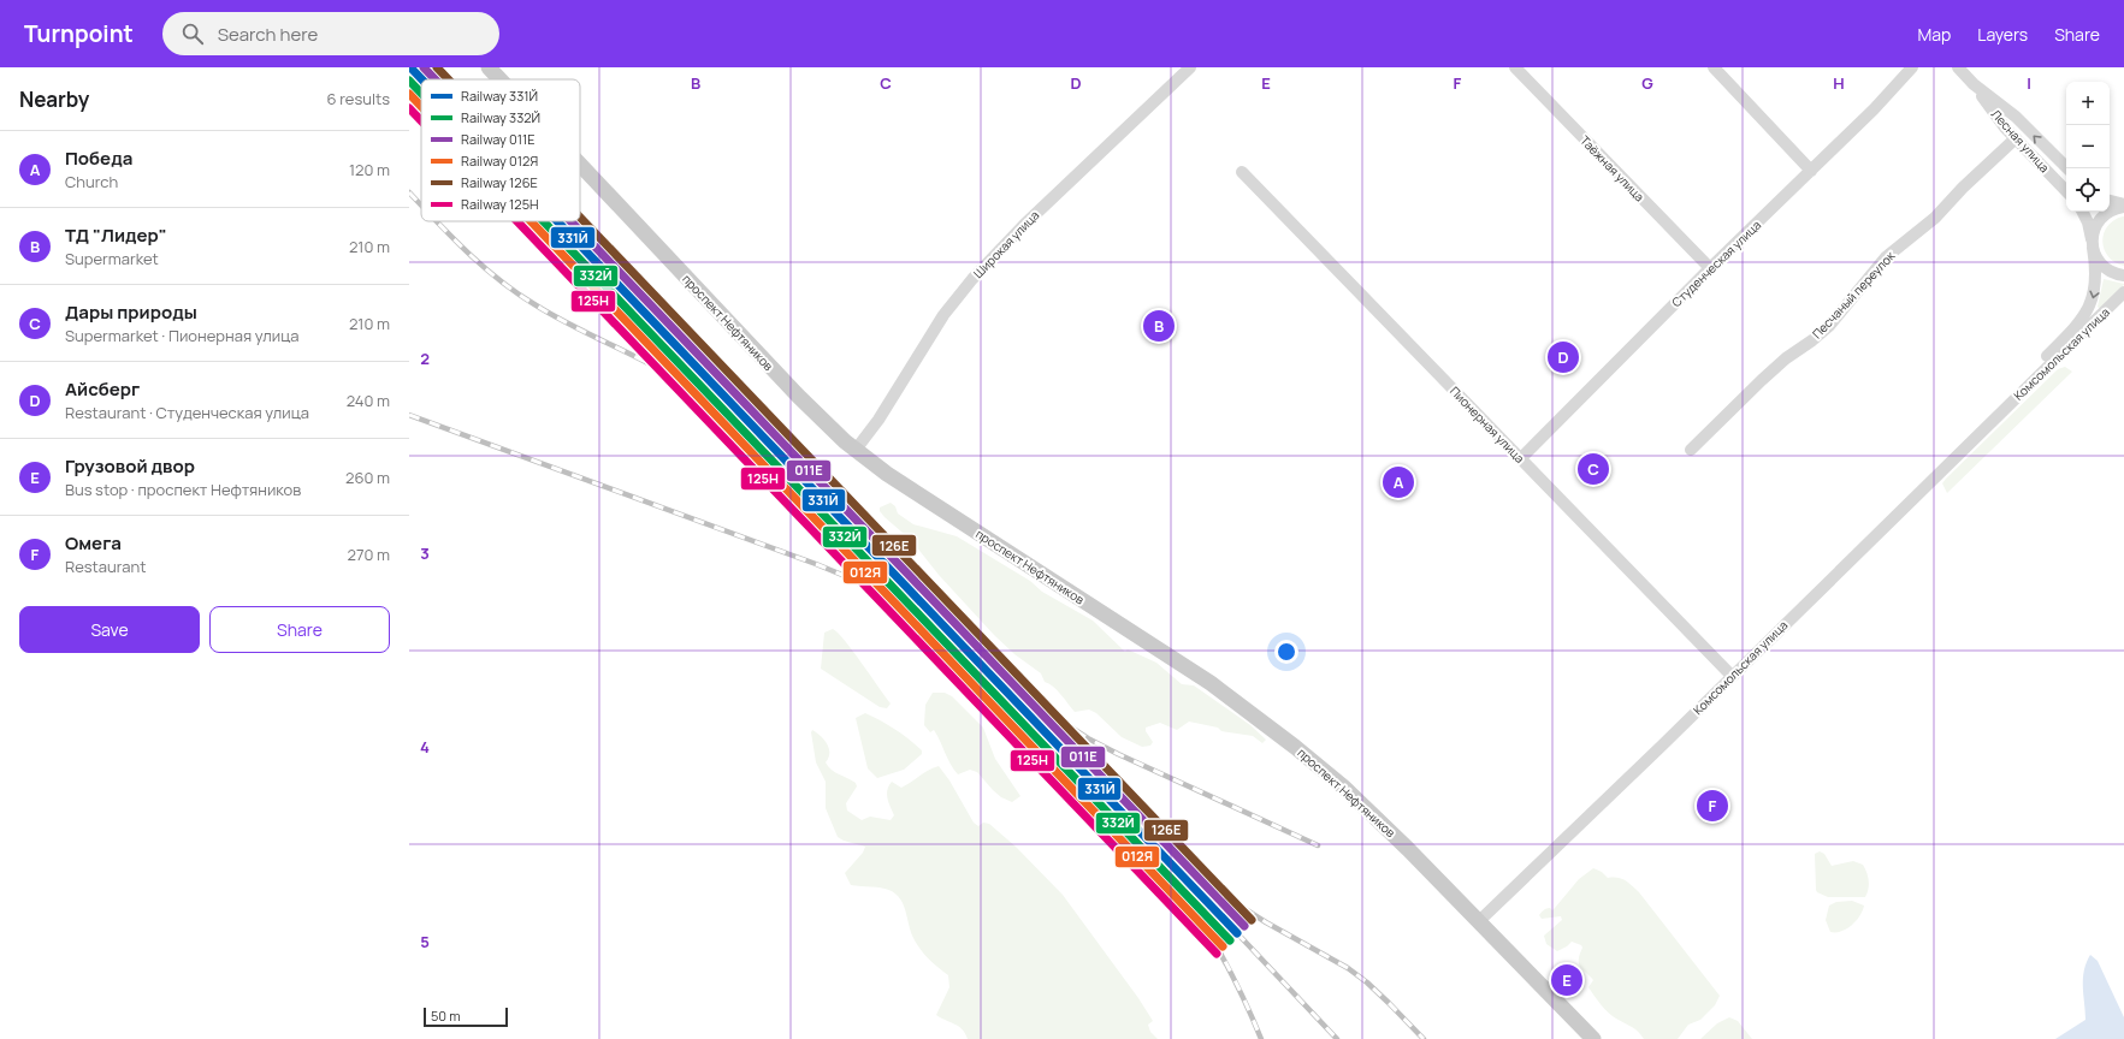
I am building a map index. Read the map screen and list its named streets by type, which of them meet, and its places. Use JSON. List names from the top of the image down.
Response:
{
  "streets": {
    "main road": ["проспект Нефтяников"],
    "street": [
      "Лесная улица",
      "Таёжная улица",
      "Широкая улица",
      "Студенческая улица",
      "Песчаный переулок",
      "Комсомольская улица",
      "Пионерная улица"
    ]
  },
  "crossings": [
    ["Лесная улица", "Песчаный переулок"],
    ["Таёжная улица", "Студенческая улица"],
    ["Широкая улица", "проспект Нефтяников"],
    ["Студенческая улица", "Пионерная улица"],
    ["проспект Нефтяников", "Комсомольская улица"],
    ["Комсомольская улица", "Пионерная улица"]
  ],
  "lines": [
    "rail line 331Й",
    "rail line 011Е",
    "rail line 126Е",
    "rail line 332Й",
    "rail line 012Я",
    "rail line 125Н"
  ],
  "legend": [
    "Railway 331Й",
    "Railway 332Й",
    "Railway 011Е",
    "Railway 012Я",
    "Railway 126Е",
    "Railway 125Н"
  ],
  "scale_bar": "50 m",
  "page": {
    "header": "Turnpoint",
    "search": "Search here",
    "nav": ["Map", "Layers", "Share"],
    "heading": ["Nearby", "6 results"],
    "map_buttons": ["+", "−"],
    "list": [
      {
        "mark": "A",
        "name": "Победа",
        "note": "Church",
        "value": "120 m"
      },
      {
        "mark": "B",
        "name": "ТД \"Лидер\"",
        "note": "Supermarket",
        "value": "210 m"
      },
      {
        "mark": "C",
        "name": "Дары природы",
        "note": "Supermarket · Пионерная улица",
        "value": "210 m"
      },
      {
        "mark": "D",
        "name": "Айсберг",
        "note": "Restaurant · Студенческая улица",
        "value": "240 m"
      },
      {
        "mark": "E",
        "name": "Грузовой двор",
        "note": "Bus stop · проспект Нефтяников",
        "value": "260 m"
      },
      {
        "mark": "F",
        "name": "Омега",
        "note": "Restaurant",
        "value": "270 m"
      }
    ],
    "pins": [
      "B",
      "D",
      "C",
      "A",
      "F",
      "E"
    ],
    "buttons": ["Save", "Share"],
    "scale": "50 m"
  },
  "grid": {
    "columns": [
      "B",
      "C",
      "D",
      "E",
      "F",
      "G",
      "H",
      "I"
    ],
    "rows": [
      "2",
      "3",
      "4",
      "5"
    ]
  }
}
